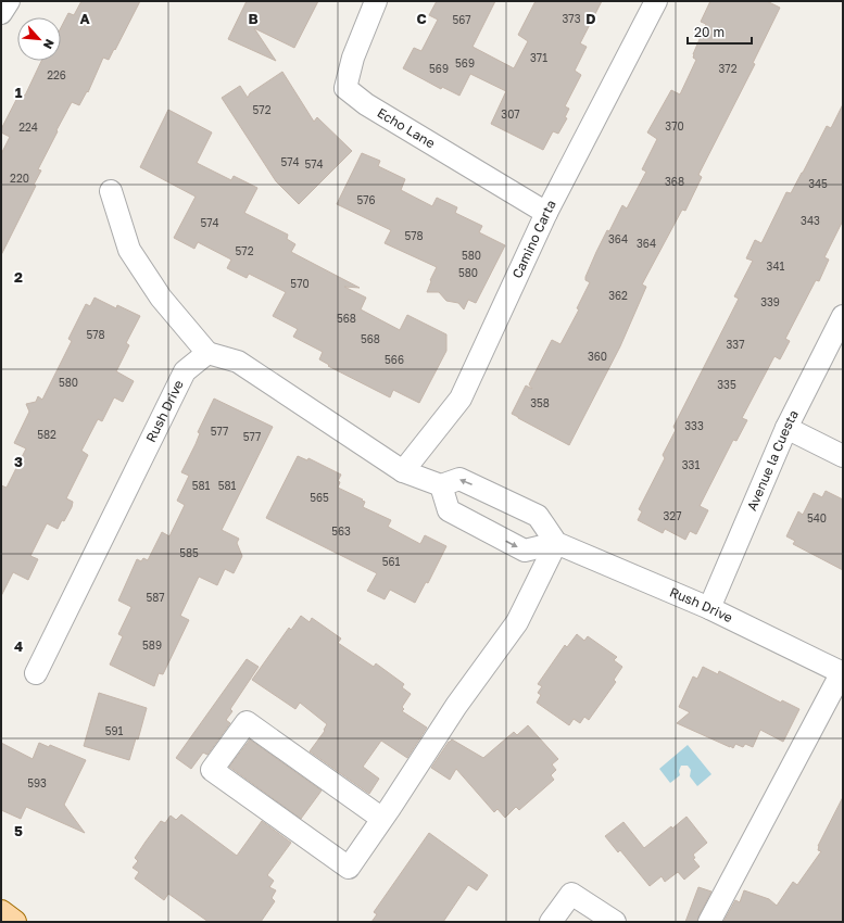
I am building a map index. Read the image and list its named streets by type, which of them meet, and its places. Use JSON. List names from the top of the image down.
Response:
{
  "streets": {
    "street": [
      "Echo Lane",
      "Camino Carta",
      "Rush Drive",
      "Avenue la Cuesta"
    ]
  },
  "crossings": [
    ["Echo Lane", "Camino Carta"],
    ["Rush Drive", "Avenue la Cuesta"]
  ],
  "house_numbers": [
    "373",
    "567",
    "371",
    "569",
    "569",
    "372",
    "226",
    "572",
    "307",
    "370",
    "224",
    "574",
    "574",
    "220",
    "368",
    "345",
    "576",
    "343",
    "574",
    "578",
    "364",
    "364",
    "572",
    "580",
    "341",
    "580",
    "570",
    "362",
    "339",
    "568",
    "578",
    "568",
    "337",
    "360",
    "566",
    "580",
    "335",
    "358",
    "333",
    "577",
    "582",
    "577",
    "331",
    "581",
    "581",
    "565",
    "327",
    "540",
    "563",
    "585",
    "561",
    "587",
    "589",
    "591",
    "593"
  ],
  "scale_bar": "20 m",
  "north": "bottom right",
  "grid": {
    "columns": [
      "A",
      "B",
      "C",
      "D"
    ],
    "rows": [
      "1",
      "2",
      "3",
      "4",
      "5"
    ]
  }
}
